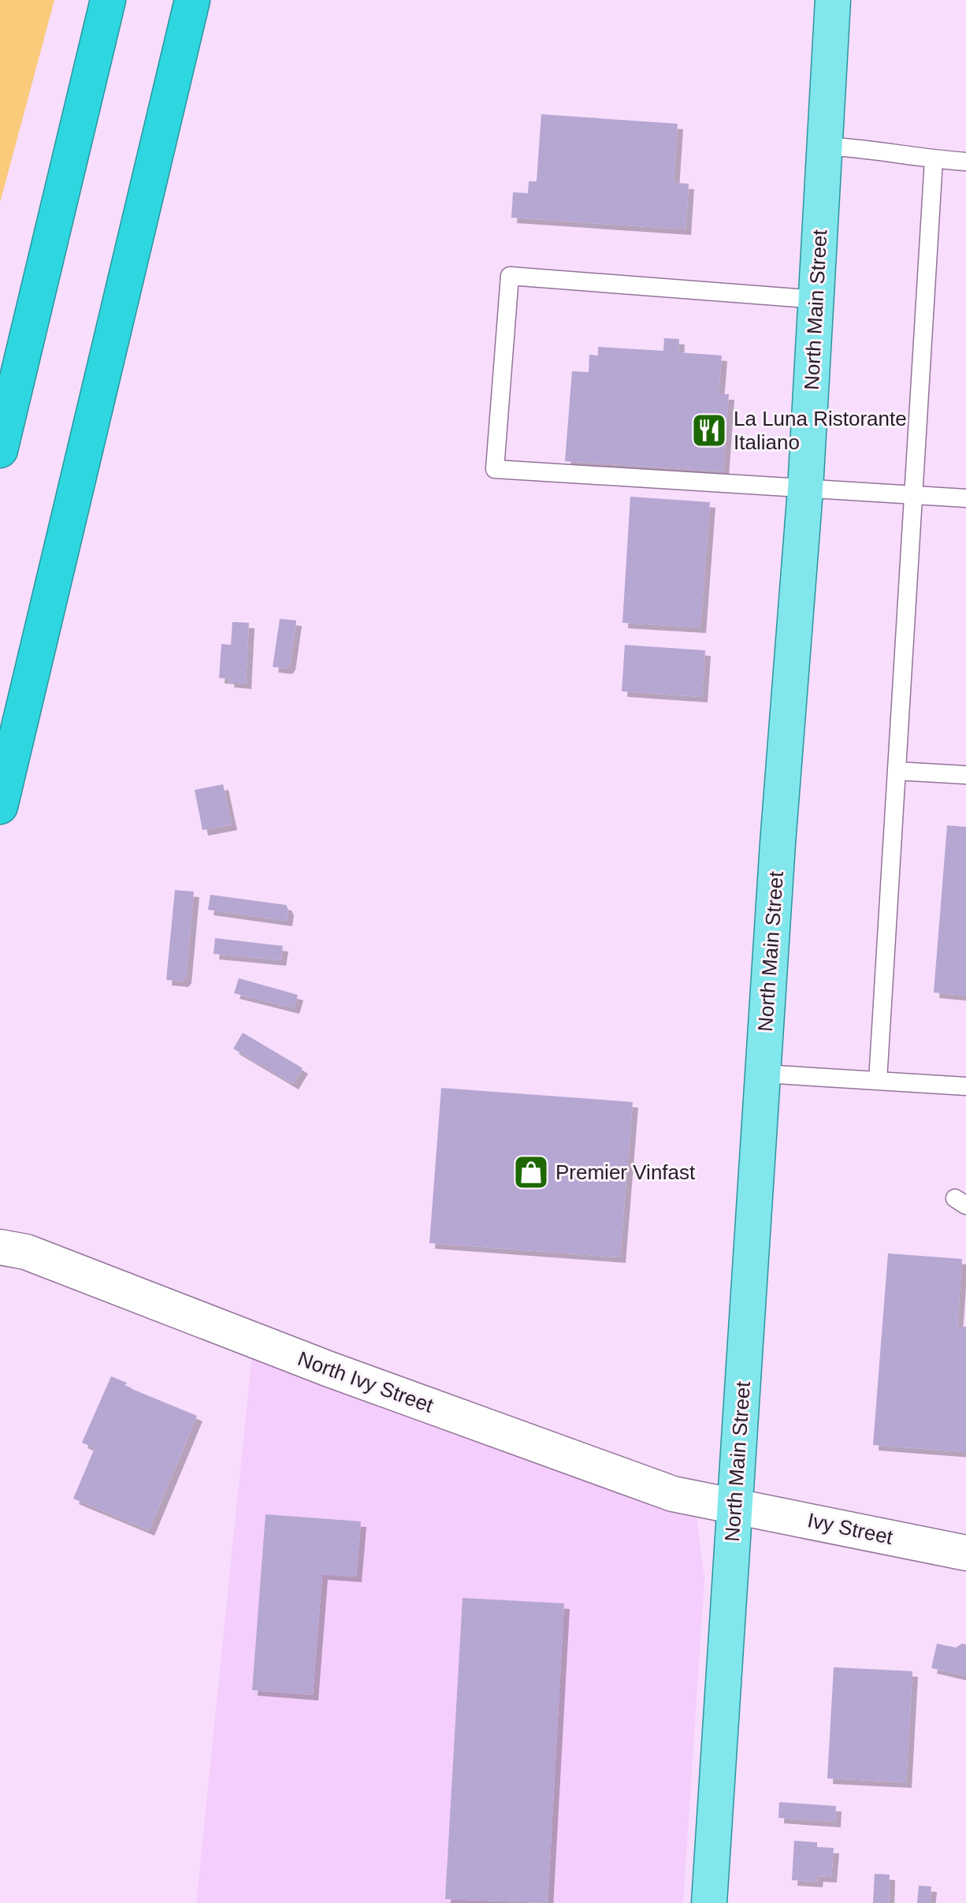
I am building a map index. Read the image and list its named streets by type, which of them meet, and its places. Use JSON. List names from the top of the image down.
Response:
{
  "streets": {
    "main road": ["North Main Street"],
    "street": ["North Ivy Street", "Ivy Street"]
  },
  "crossings": [
    ["North Main Street", "North Ivy Street"],
    ["North Main Street", "Ivy Street"],
    ["North Ivy Street", "Ivy Street"]
  ],
  "places": {
    "restaurant": ["La Luna Ristorante Italiano"],
    "shop": ["Premier Vinfast"]
  }
}
